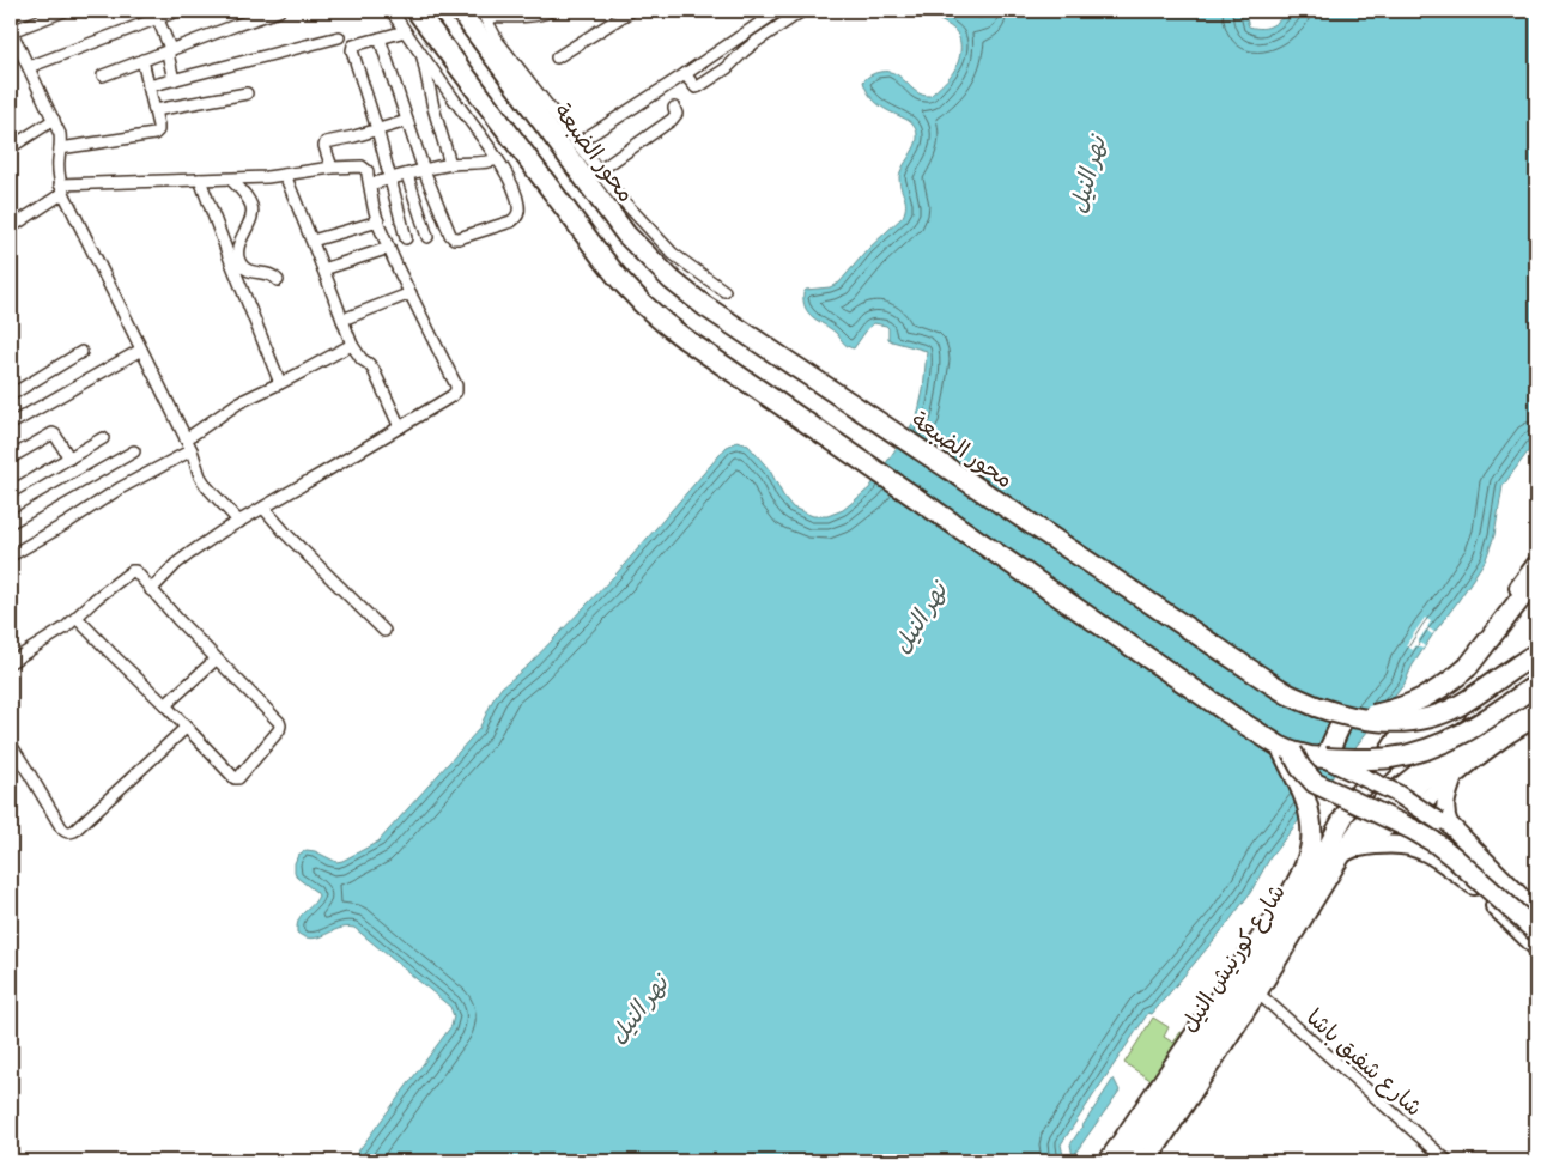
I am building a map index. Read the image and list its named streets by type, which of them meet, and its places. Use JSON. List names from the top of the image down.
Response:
{
  "streets": {
    "highway": ["محور الضبعة", "شارع كورنيش النيل"],
    "street": ["شارع شفيق باشا"]
  },
  "crossings": [
    ["محور الضبعة", "شارع كورنيش النيل"],
    ["شارع كورنيش النيل", "شارع شفيق باشا"]
  ],
  "water": ["نهر النيل"]
}
